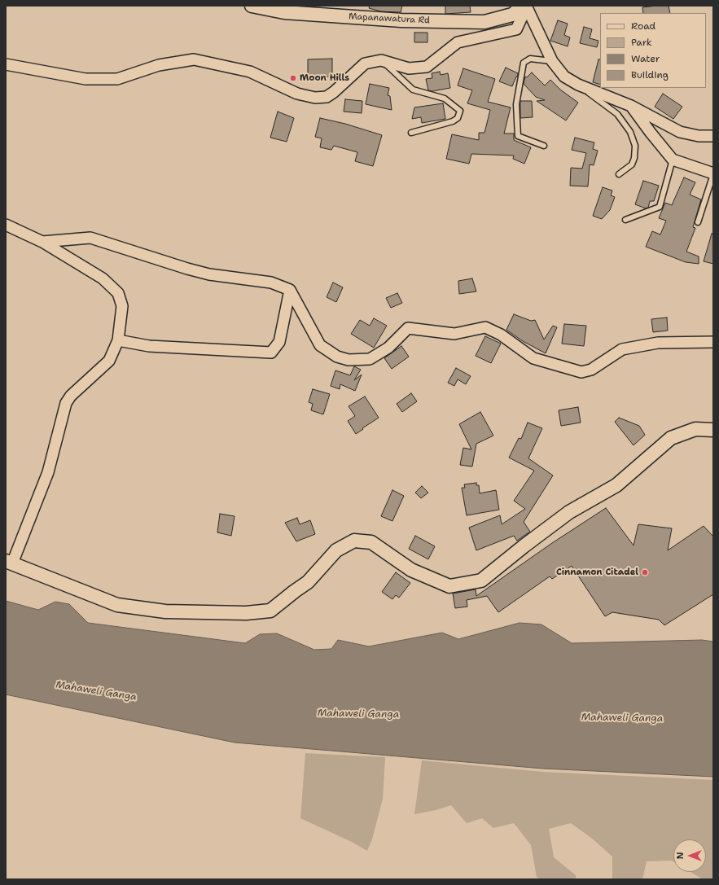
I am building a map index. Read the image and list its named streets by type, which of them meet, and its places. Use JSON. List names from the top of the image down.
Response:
{
  "streets": {
    "street": ["Mapanawatura Rd"]
  },
  "water": ["Mahaweli Ganga"],
  "places": ["Moon Hills", "Cinnamon Citadel"],
  "legend": [
    "Road",
    "Park",
    "Water",
    "Building"
  ],
  "north": "left"
}
